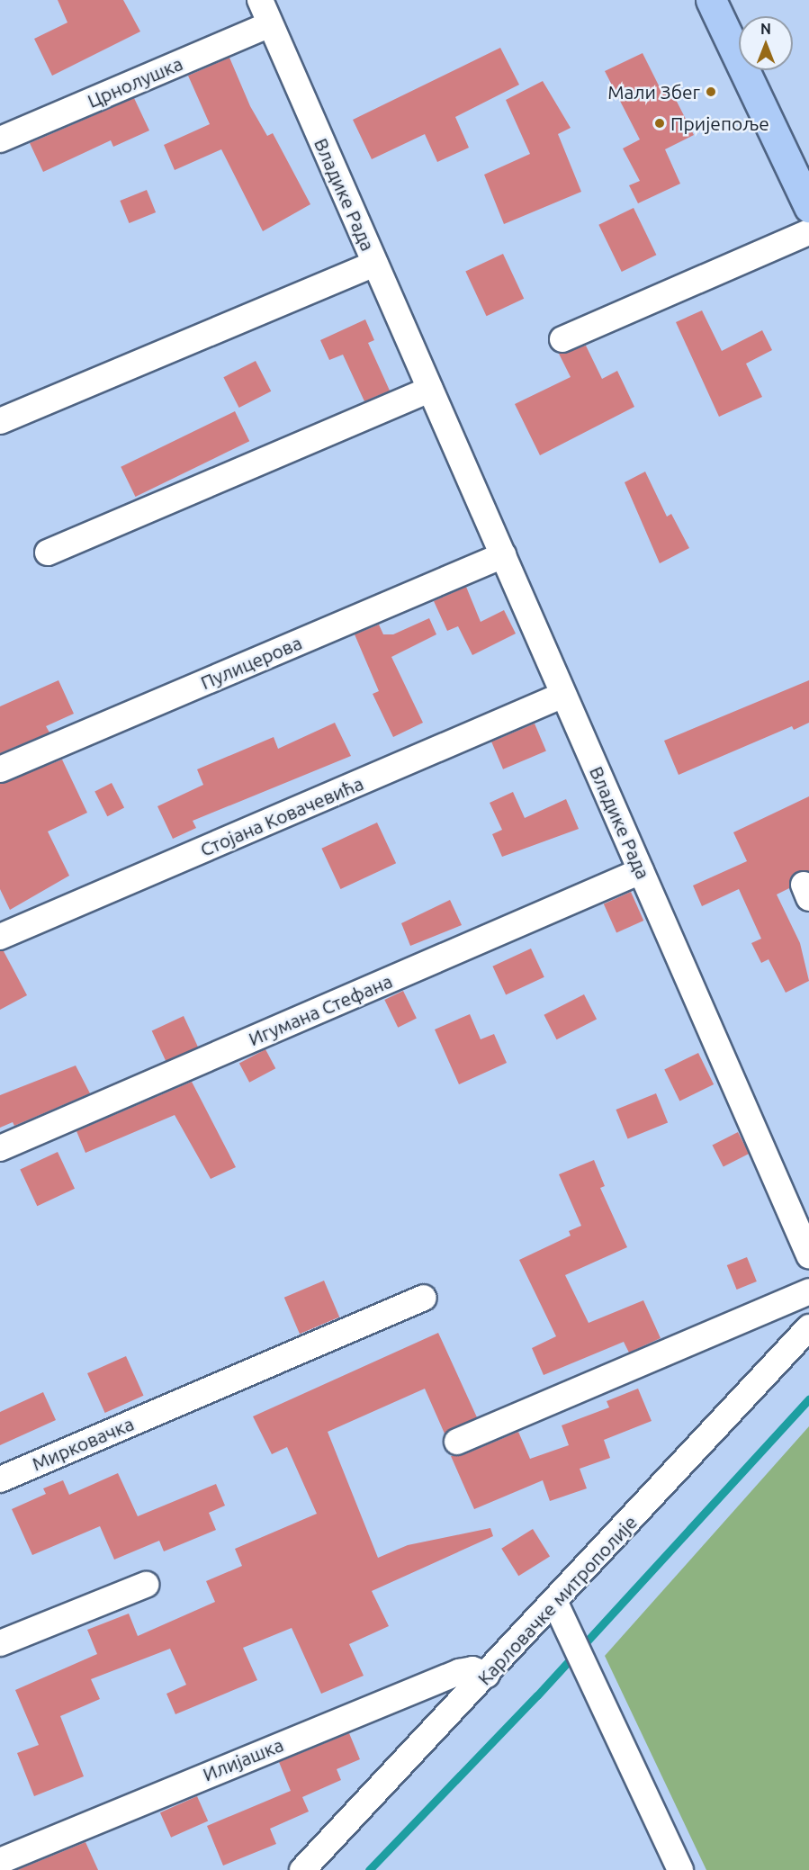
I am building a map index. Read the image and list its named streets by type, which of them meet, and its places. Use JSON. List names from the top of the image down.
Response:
{
  "streets": {
    "street": [
      "Црнолушка",
      "Владике Рада",
      "Пулицерова",
      "Стојана Ковачевића",
      "Игумана Стефана",
      "Мирковачка",
      "Карловачке митрополије",
      "Илијашка"
    ]
  },
  "crossings": [
    ["Црнолушка", "Владике Рада"],
    ["Владике Рада", "Пулицерова"],
    ["Владике Рада", "Стојана Ковачевића"],
    ["Владике Рада", "Игумана Стефана"],
    ["Карловачке митрополије", "Илијашка"]
  ],
  "places": ["Мали Збег", "Пријепоље"],
  "north": "top"
}
